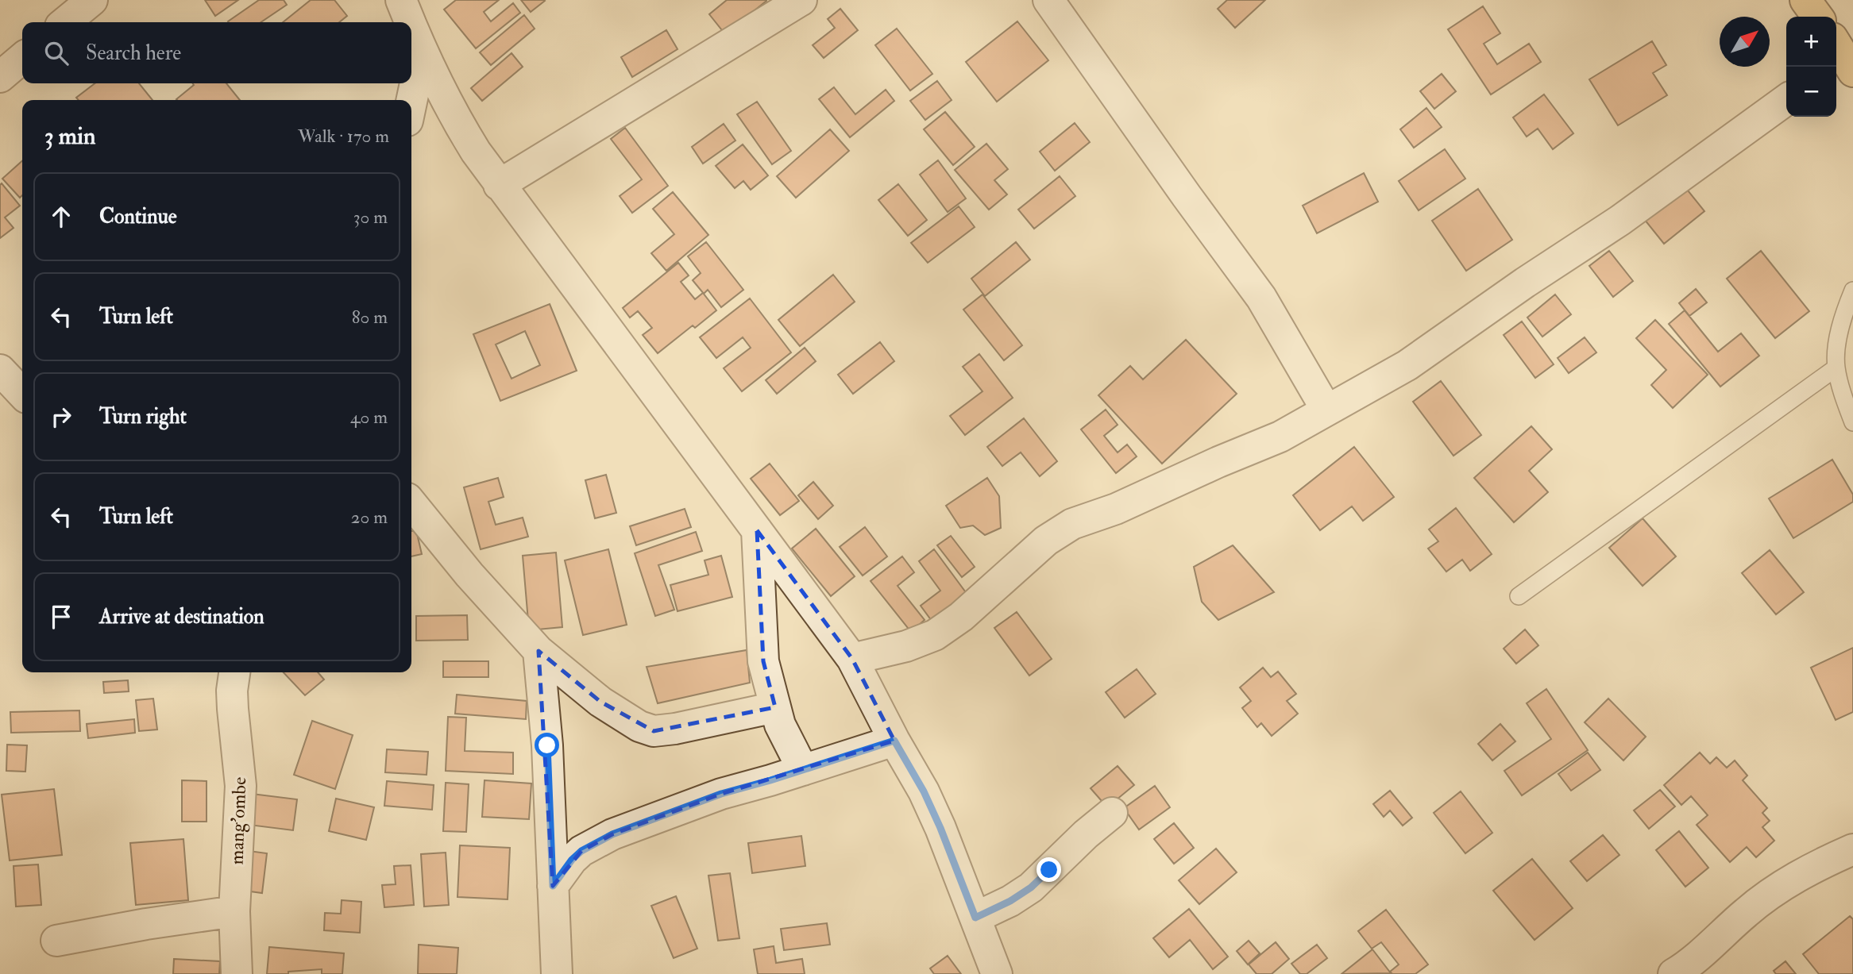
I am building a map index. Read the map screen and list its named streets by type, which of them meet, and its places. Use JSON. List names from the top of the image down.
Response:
{
  "streets": {
    "street": ["mang'ombe"]
  },
  "north": "top right",
  "page": {
    "map_buttons": ["+", "−"],
    "search": "Search here",
    "heading": ["3 min", "Walk · 170 m"],
    "list": [
      ["Continue", "30 m"],
      ["Turn left", "80 m"],
      ["Turn right", "40 m"],
      ["Turn left", "20 m"],
      "Arrive at destination"
    ]
  }
}
